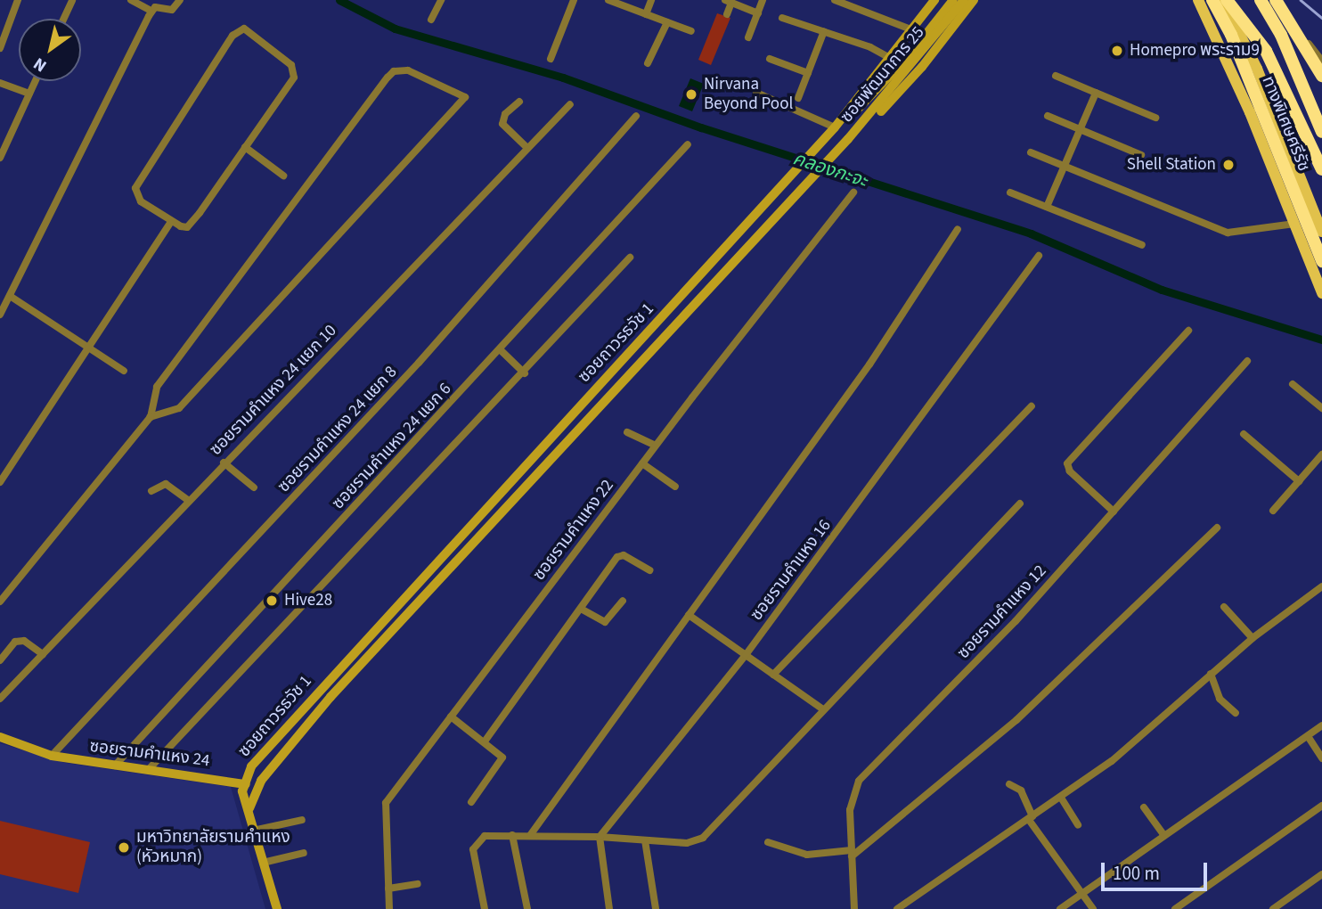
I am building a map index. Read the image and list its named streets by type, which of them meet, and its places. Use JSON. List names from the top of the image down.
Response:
{
  "streets": {
    "highway": ["ทางพิเศษศรีรัช"],
    "main road": ["ซอยพัฒนาการ 25", "ซอยถาวรธวัช 1", "ซอยรามคำแหง 24"],
    "street": [
      "ซอยรามคำแหง 24 แยก 10",
      "ซอยรามคำแหง 24 แยก 8",
      "ซอยรามคำแหง 24 แยก 6",
      "ซอยรามคำแหง 22",
      "ซอยรามคำแหง 16",
      "ซอยรามคำแหง 12"
    ]
  },
  "crossings": [
    ["ซอยพัฒนาการ 25", "ซอยถาวรธวัช 1"],
    ["ซอยถาวรธวัช 1", "ซอยรามคำแหง 24"],
    ["ซอยรามคำแหง 24 แยก 8", "ซอยรามคำแหง 24"],
    ["ซอยรามคำแหง 24 แยก 6", "ซอยรามคำแหง 24"]
  ],
  "water": ["คลองกะจะ"],
  "places": [
    "Homepro พระราม9",
    "Nirvana Beyond Pool",
    "Shell Station",
    "Hive28",
    "มหาวิทยาลัยรามคำแหง (หัวหมาก)"
  ],
  "scale_bar": "100 m",
  "north": "bottom left"
}
